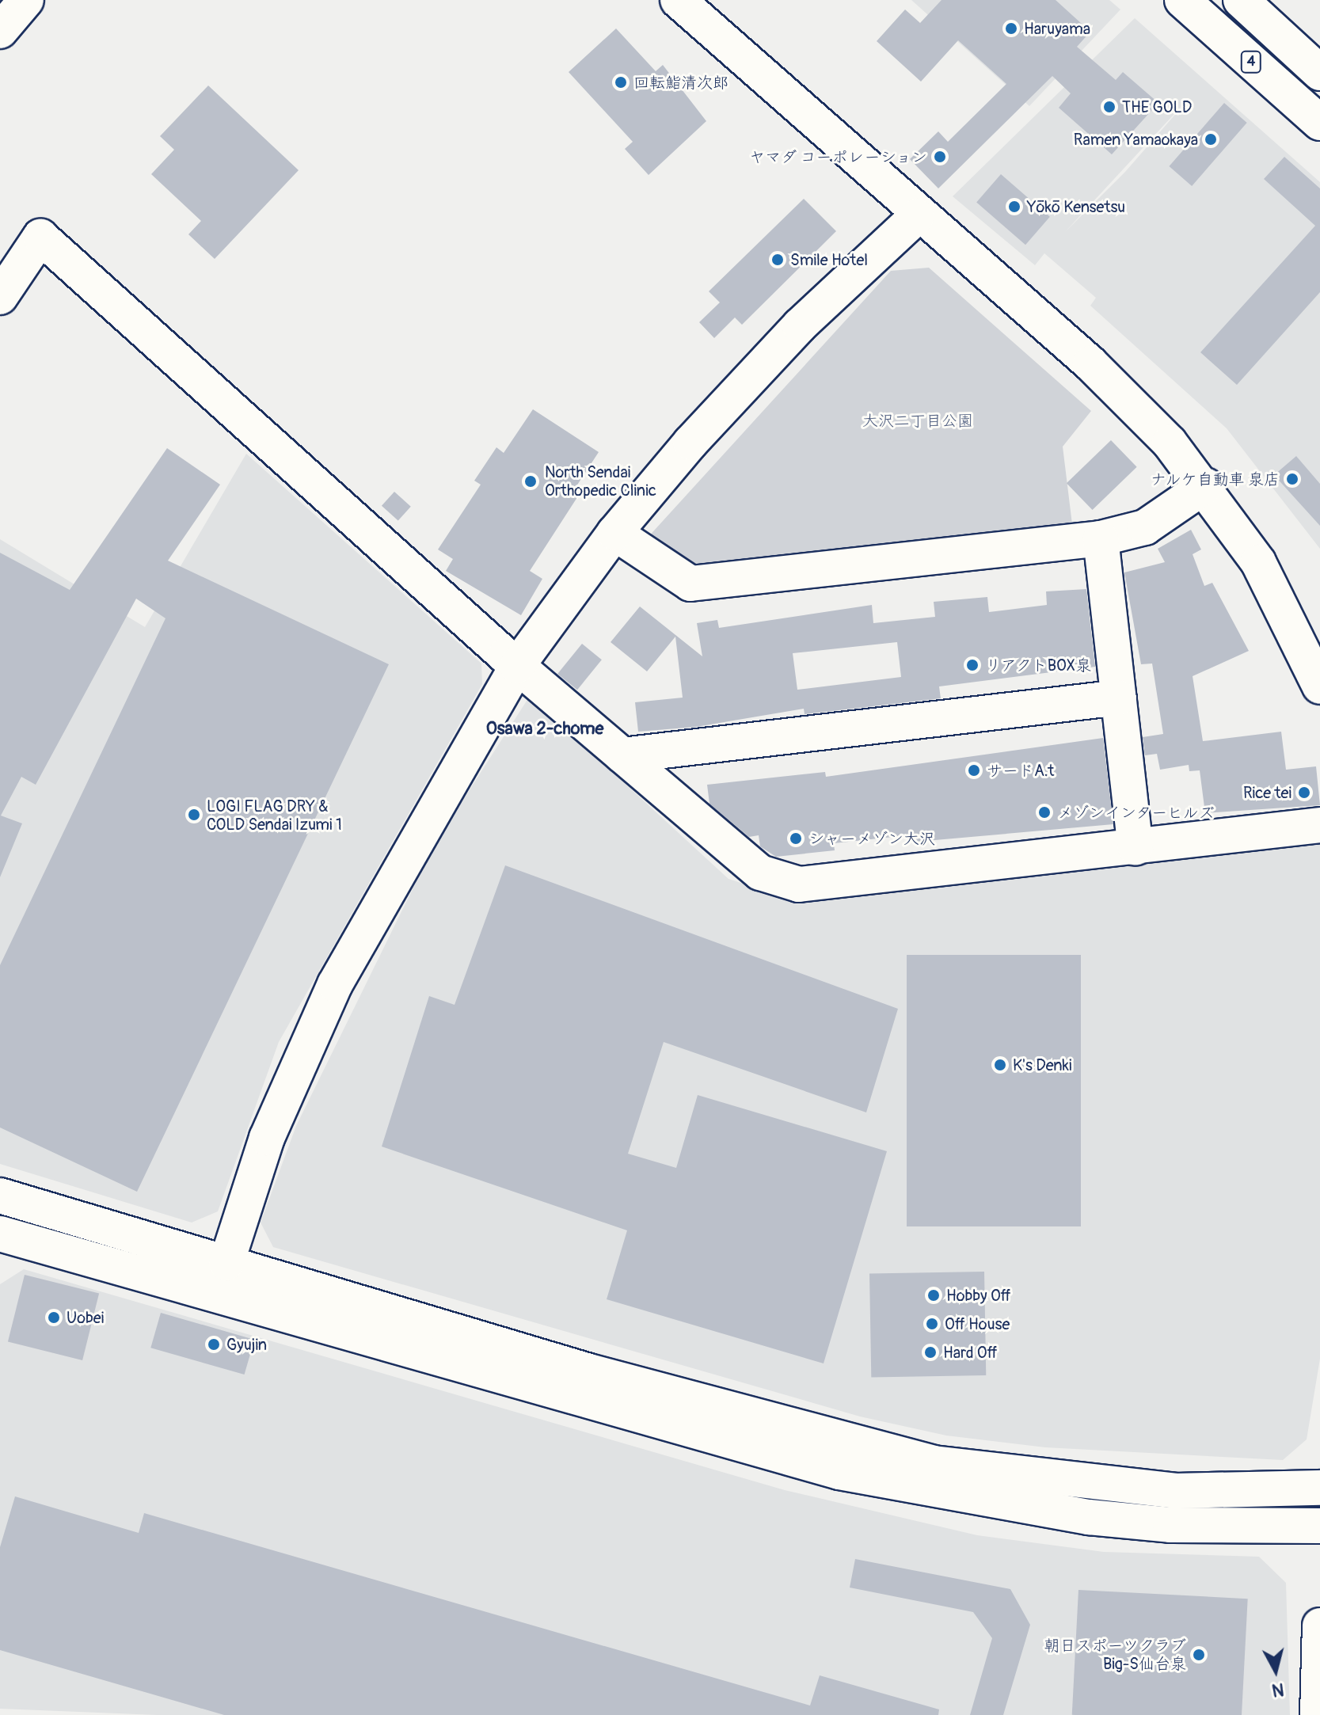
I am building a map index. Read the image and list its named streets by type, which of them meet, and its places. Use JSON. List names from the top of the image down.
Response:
{
  "streets": {
    "main road": ["4"]
  },
  "districts": ["Osawa 2-chome"],
  "parks": ["大沢二丁目公園"],
  "places": [
    "Haruyama",
    "回転鮨清次郎",
    "THE GOLD",
    "Ramen Yamaokaya",
    "ヤマダ コーポレーション",
    "Yōkō Kensetsu",
    "Smile Hotel",
    "ナルケ自動車 泉店",
    "North Sendai Orthopedic Clinic",
    "リアクトBOX泉",
    "サードA.t",
    "Rice tei",
    "メゾンインターヒルズ",
    "LOGI FLAG DRY & COLD Sendai Izumi 1",
    "シャーメゾン大沢",
    "K's Denki",
    "Hobby Off",
    "Uobei",
    "Off House",
    "Gyujin",
    "Hard Off",
    "朝日スポーツクラブ Big-S仙台泉"
  ],
  "north": "bottom"
}
